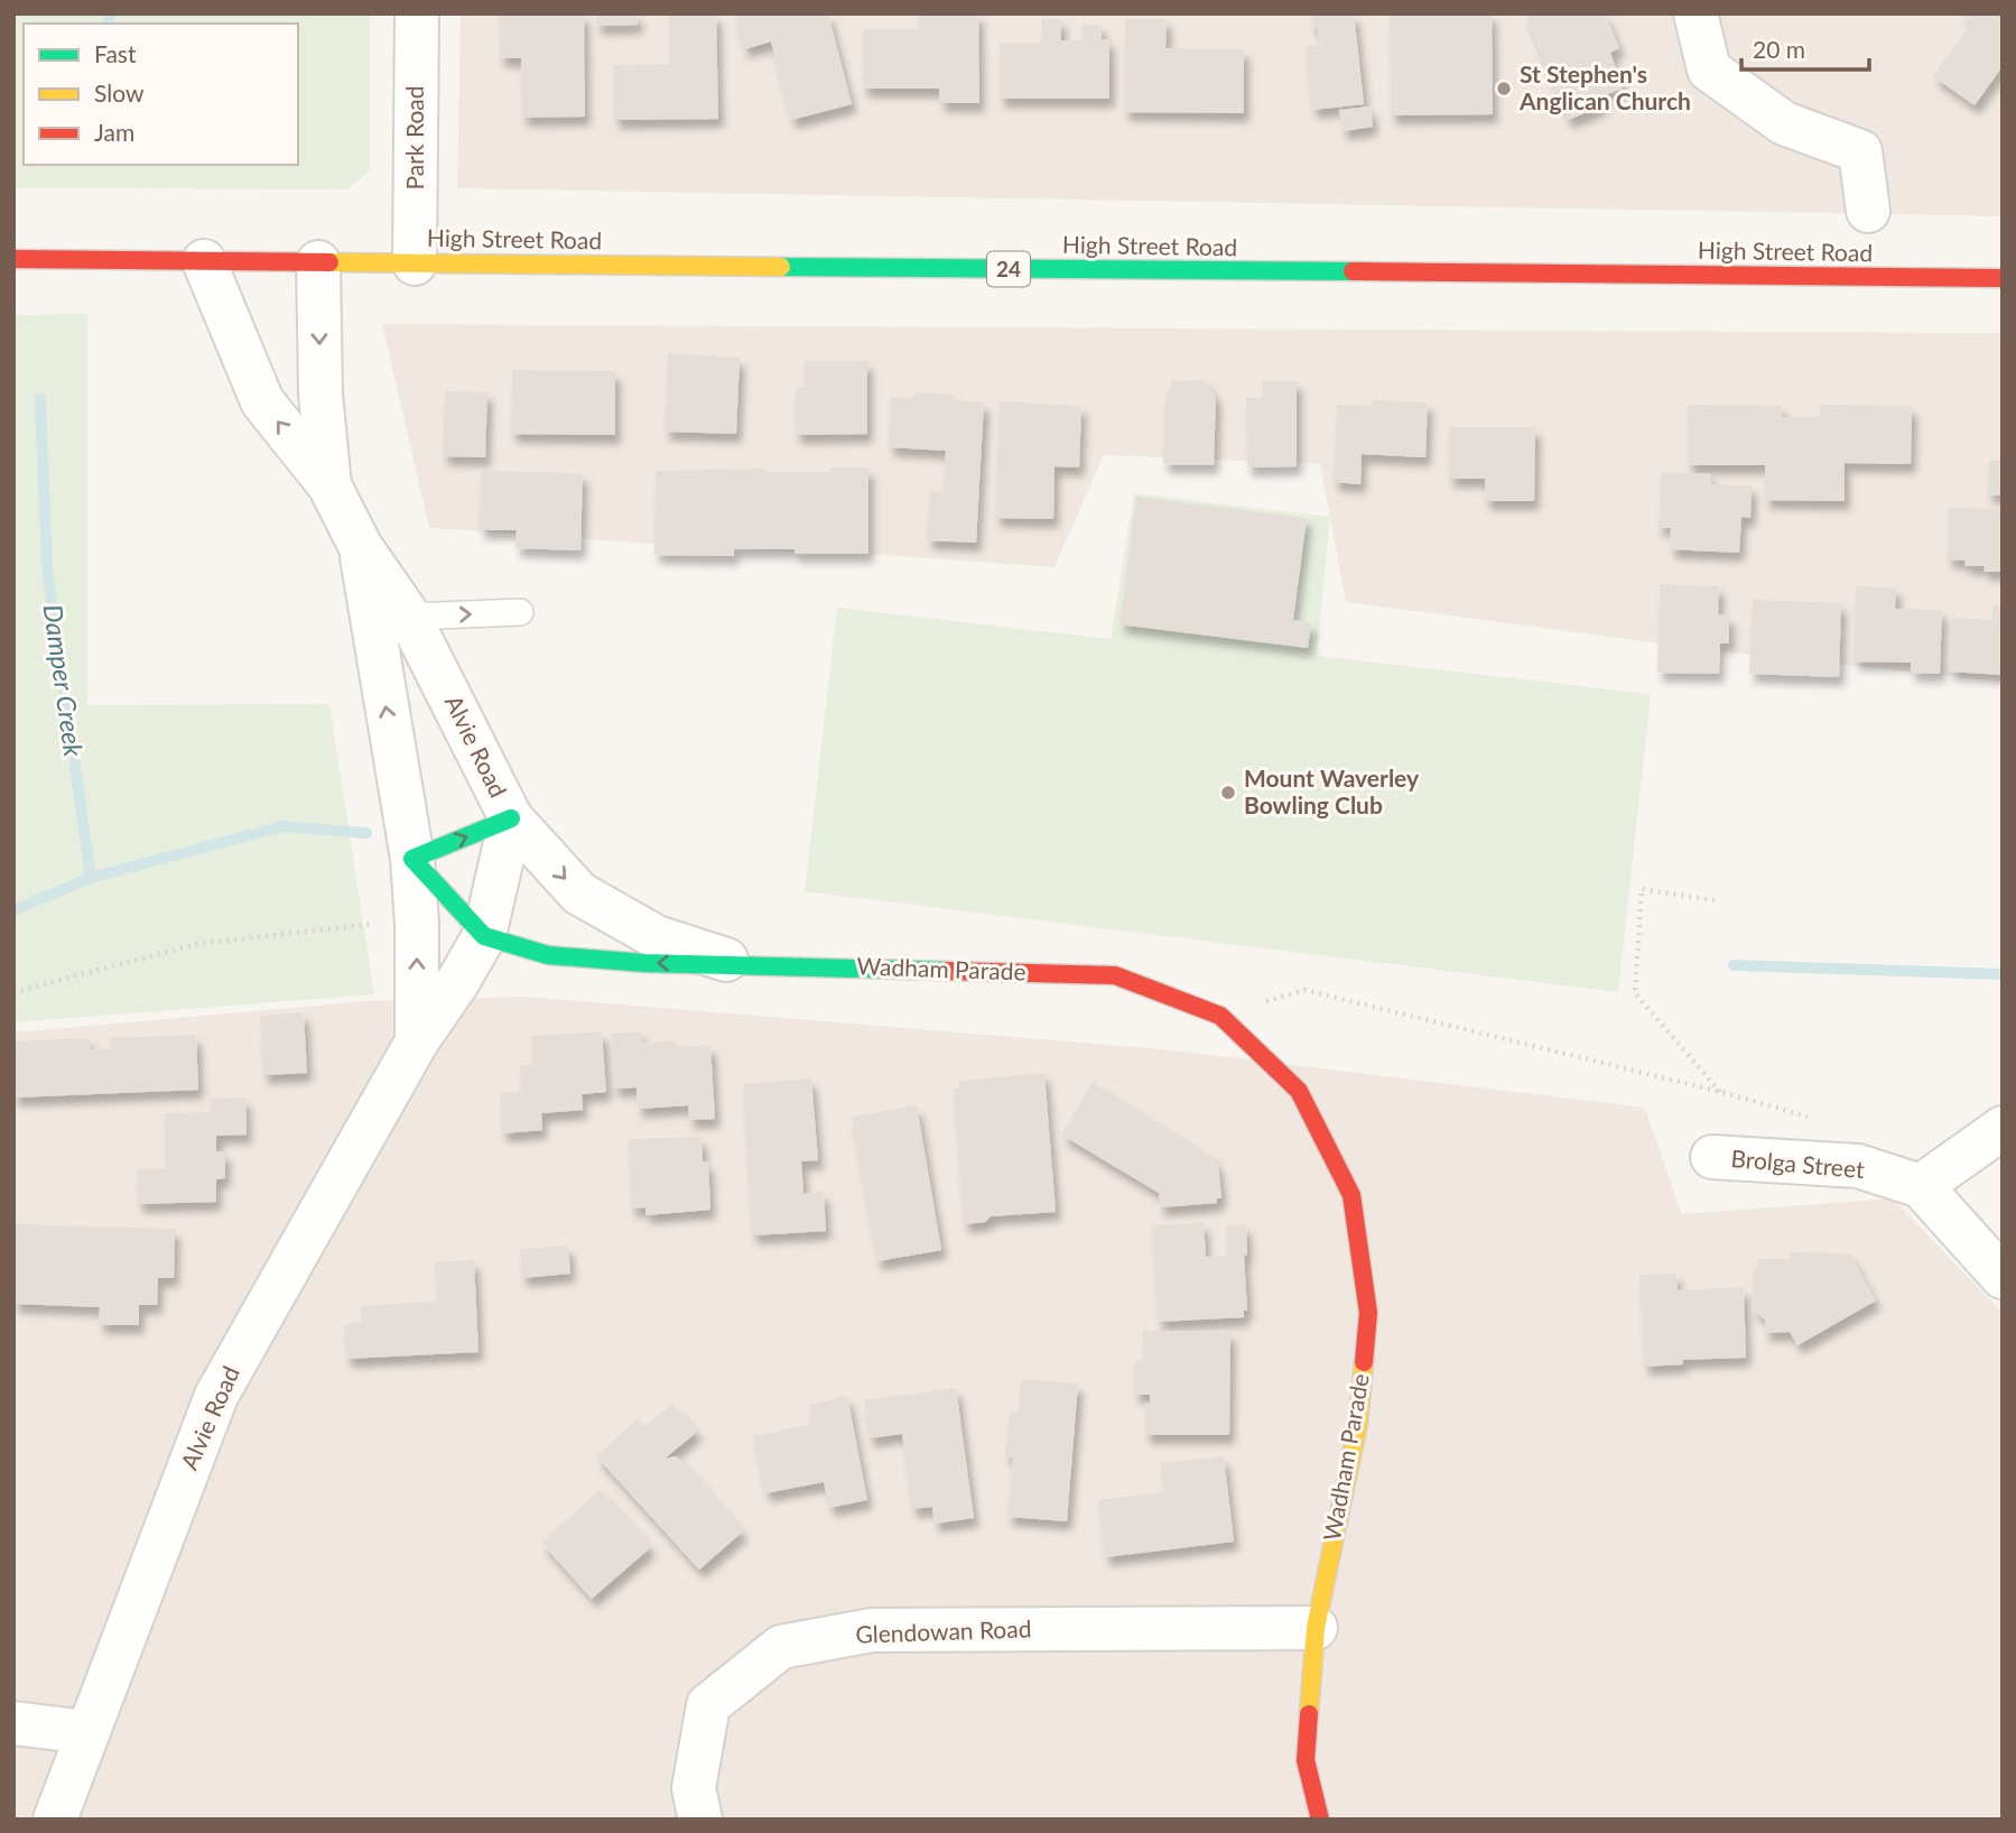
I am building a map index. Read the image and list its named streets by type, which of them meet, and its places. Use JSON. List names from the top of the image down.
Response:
{
  "streets": {
    "main road": ["High Street Road", "24", "Wadham Parade"],
    "street": [
      "Park Road",
      "Alvie Road",
      "Brolga Street",
      "Glendowan Road"
    ]
  },
  "crossings": [
    ["Park Road", "High Street Road"],
    ["High Street Road", "Alvie Road"],
    ["Alvie Road", "Wadham Parade"],
    ["Wadham Parade", "Glendowan Road"]
  ],
  "water": ["Damper Creek"],
  "places": ["St Stephen's Anglican Church", "Mount Waverley Bowling Club"],
  "legend": ["Fast", "Slow", "Jam"],
  "scale_bar": "20 m"
}
